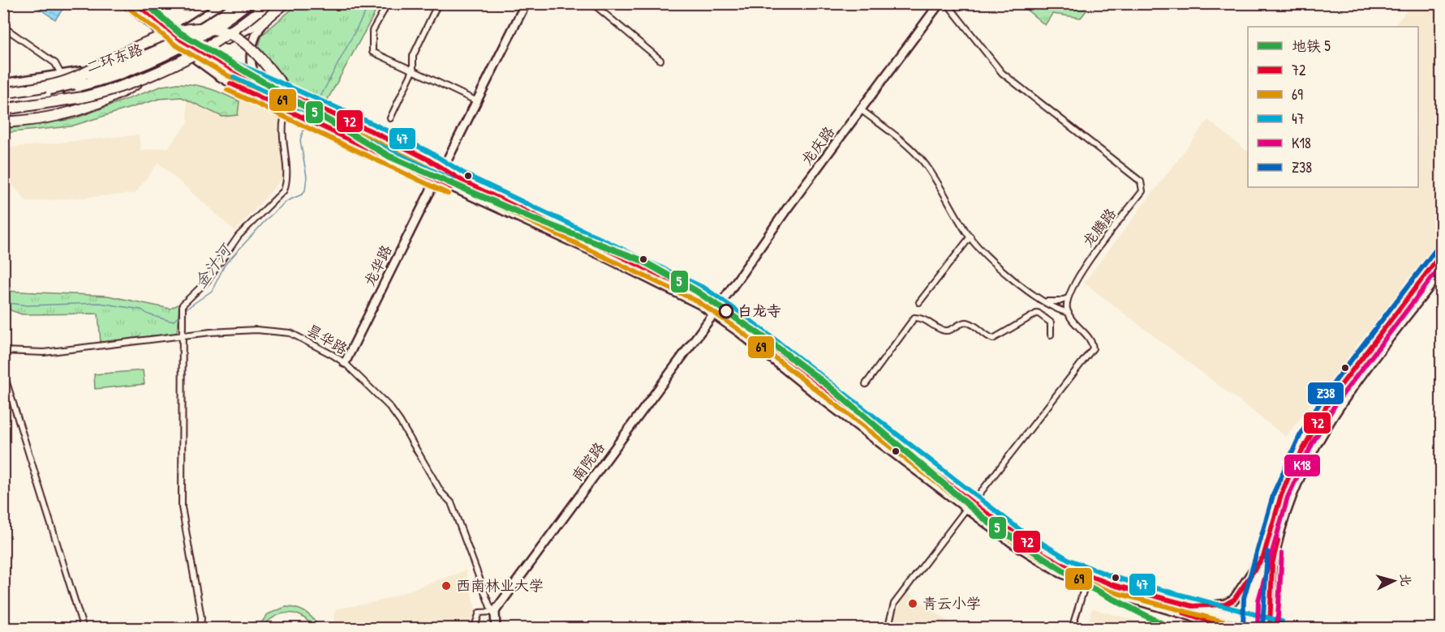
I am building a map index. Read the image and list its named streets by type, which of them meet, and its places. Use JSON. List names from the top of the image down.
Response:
{
  "streets": {
    "main road": [
      "二环东路",
      "龙庆路",
      "龙华路",
      "南院路"
    ],
    "street": ["龙腾路", "昙华路"]
  },
  "crossings": [
    ["龙庆路", "南院路"],
    ["龙华路", "昙华路"],
    ["昙华路", "南院路"]
  ],
  "water": ["金汁河"],
  "places": ["白龙寺", "西南林业大学", "青云小学"],
  "lines": [
    "metro line 5",
    "transit line 72",
    "transit line 47",
    "transit line 69",
    "transit line Z38",
    "transit line K18"
  ],
  "legend": [
    "地铁 5",
    "72",
    "69",
    "47",
    "K18",
    "Z38"
  ],
  "north": "right"
}
